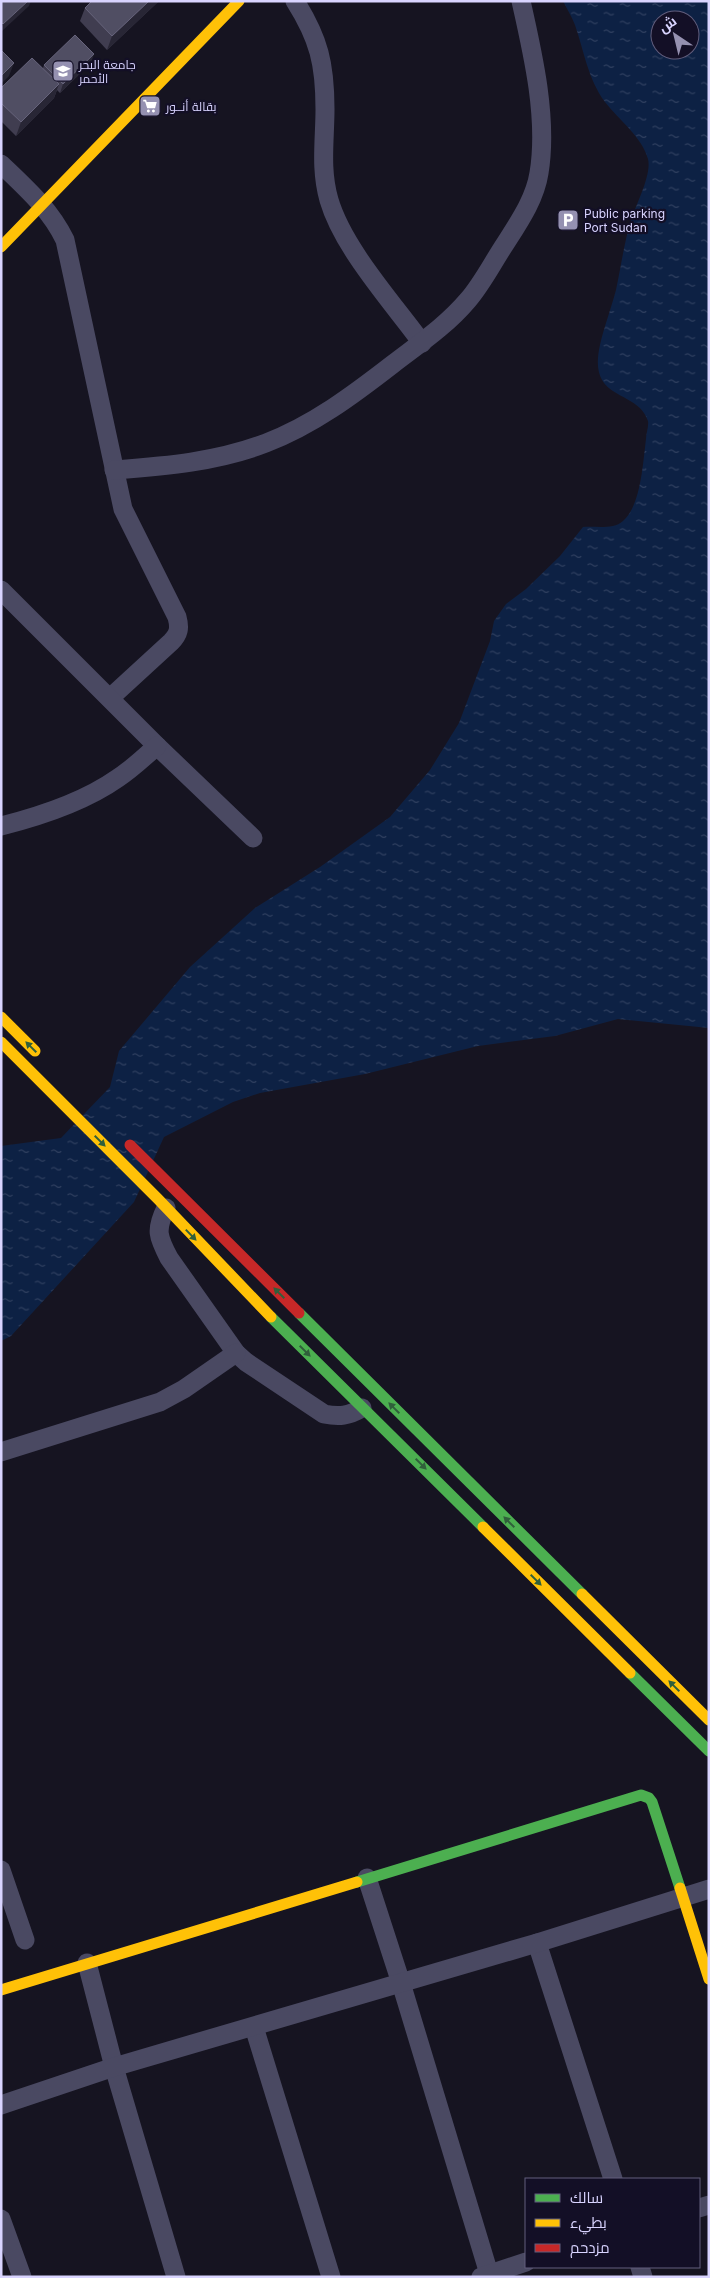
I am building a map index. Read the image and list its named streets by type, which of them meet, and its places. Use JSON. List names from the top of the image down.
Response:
{
  "places": {
    "school or university": ["جامعة البحر الأحمر"],
    "supermarket": ["بقالة أنــور"],
    "parking": ["Public parking Port Sudan"]
  },
  "legend": ["سالك", "بطيء", "مزدحم"],
  "north": "top left"
}
